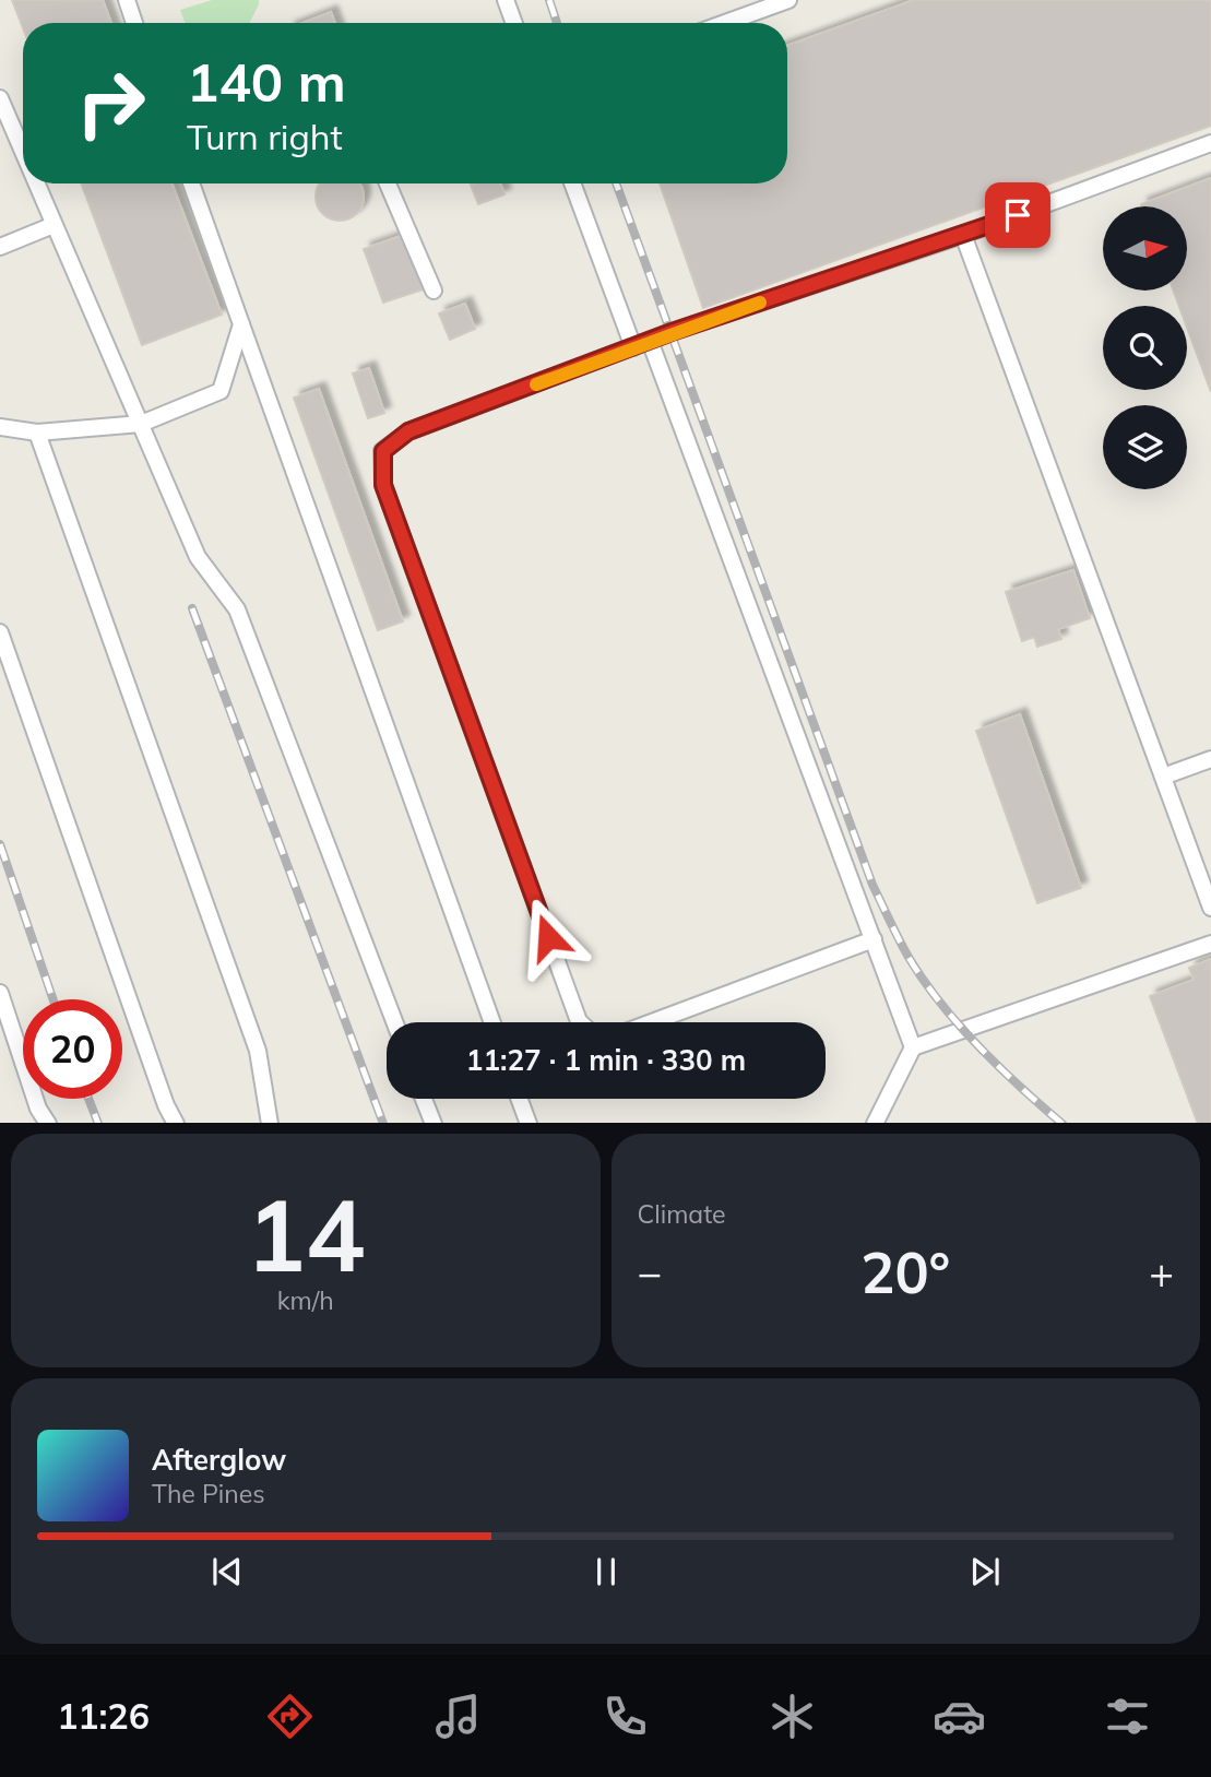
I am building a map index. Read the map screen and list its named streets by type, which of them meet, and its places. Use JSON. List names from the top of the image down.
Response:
{
  "north": "right",
  "page": {
    "turn": ["140 m", "Turn right"],
    "limit": "20",
    "trip": "11:27 · 1 min · 330 m",
    "tile": [
      ["14", "km/h"],
      "Climate"
    ],
    "heat": ["−", "20°", "+"],
    "song": ["Afterglow", "The Pines"],
    "tabs": "11:26"
  }
}
